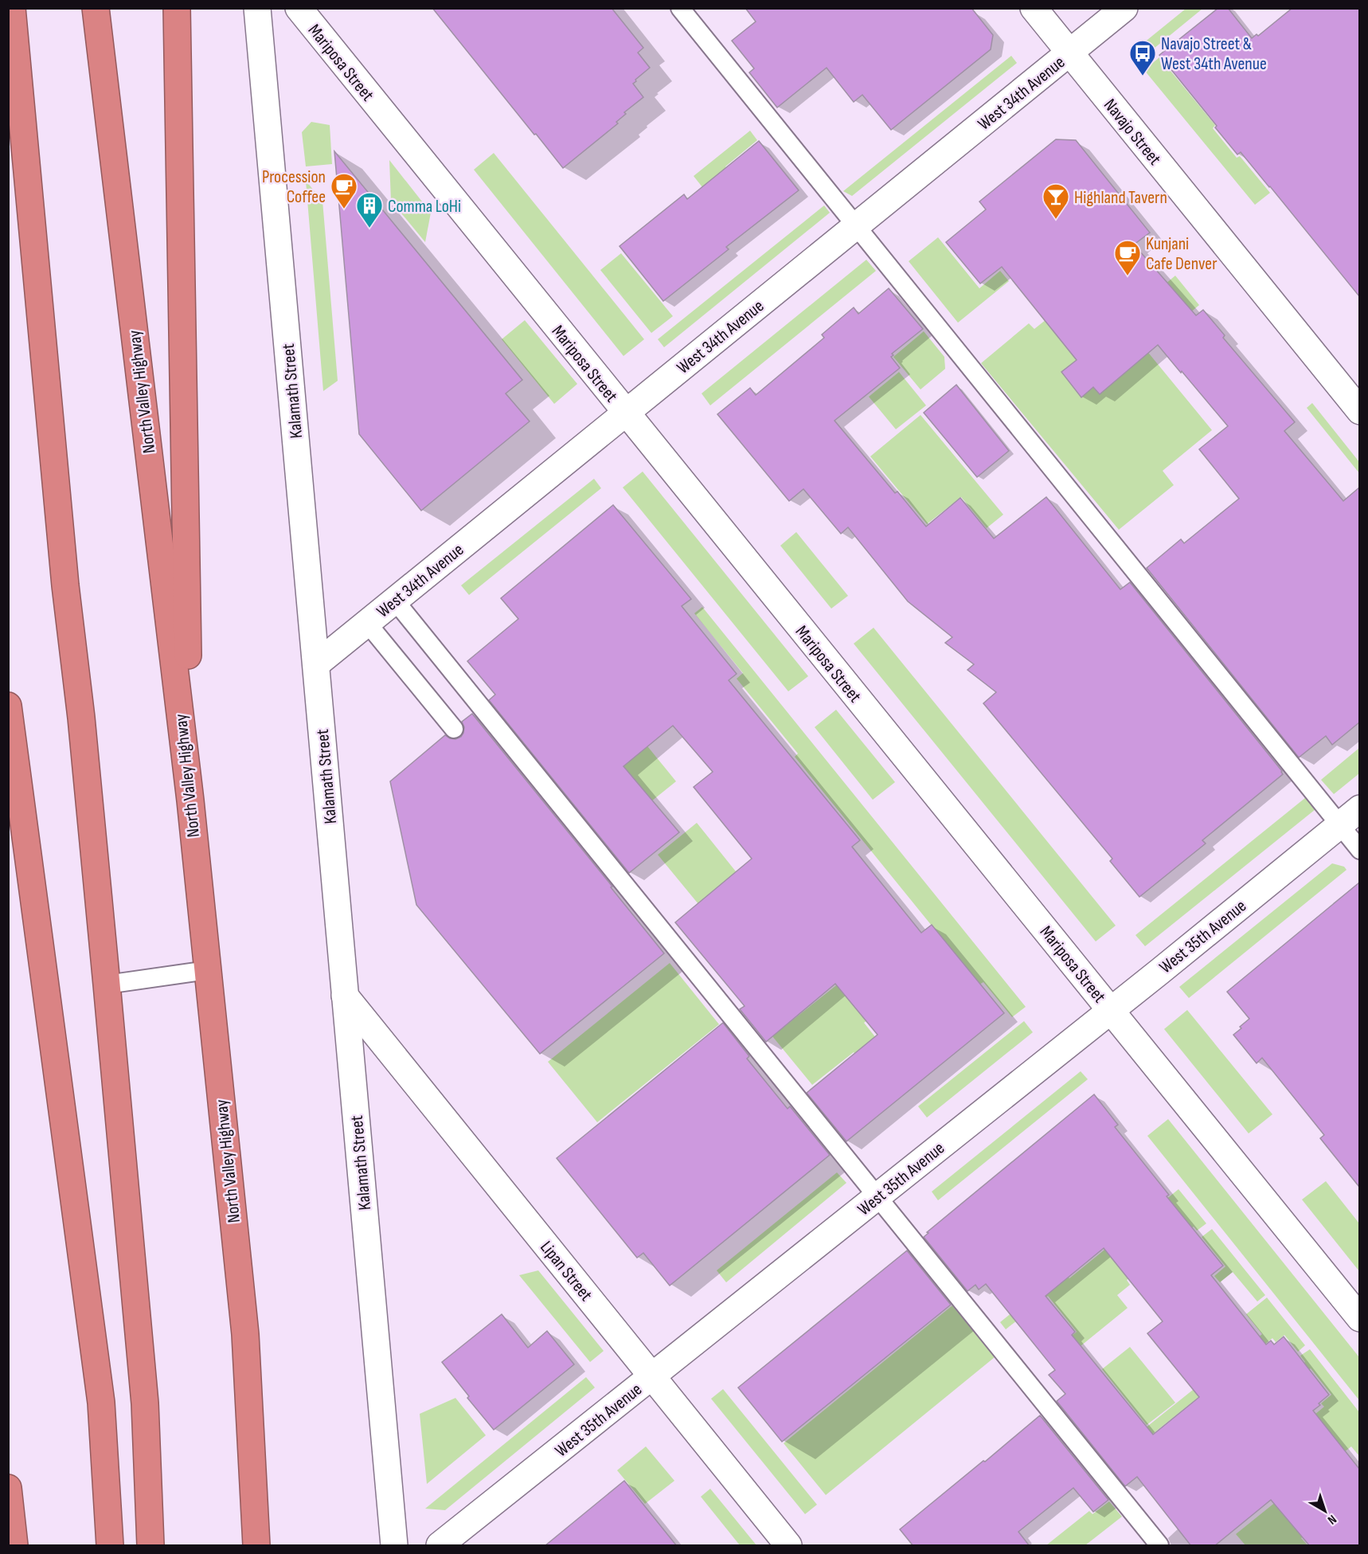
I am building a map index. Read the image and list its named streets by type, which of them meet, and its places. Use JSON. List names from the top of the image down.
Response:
{
  "streets": {
    "highway": ["North Valley Highway"],
    "street": [
      "Mariposa Street",
      "West 34th Avenue",
      "Navajo Street",
      "Kalamath Street",
      "West 35th Avenue",
      "Lipan Street"
    ]
  },
  "crossings": [
    ["Mariposa Street", "West 34th Avenue"],
    ["Mariposa Street", "West 35th Avenue"],
    ["West 34th Avenue", "Navajo Street"],
    ["West 34th Avenue", "Kalamath Street"],
    ["Kalamath Street", "Lipan Street"],
    ["West 35th Avenue", "Lipan Street"]
  ],
  "places": {
    "bus stop": ["Navajo Street & West 34th Avenue"],
    "cafe": ["Procession Coffee", "Kunjani Cafe Denver"],
    "bar": ["Highland Tavern"],
    "building": ["Comma LoHi"]
  },
  "north": "bottom right"
}
